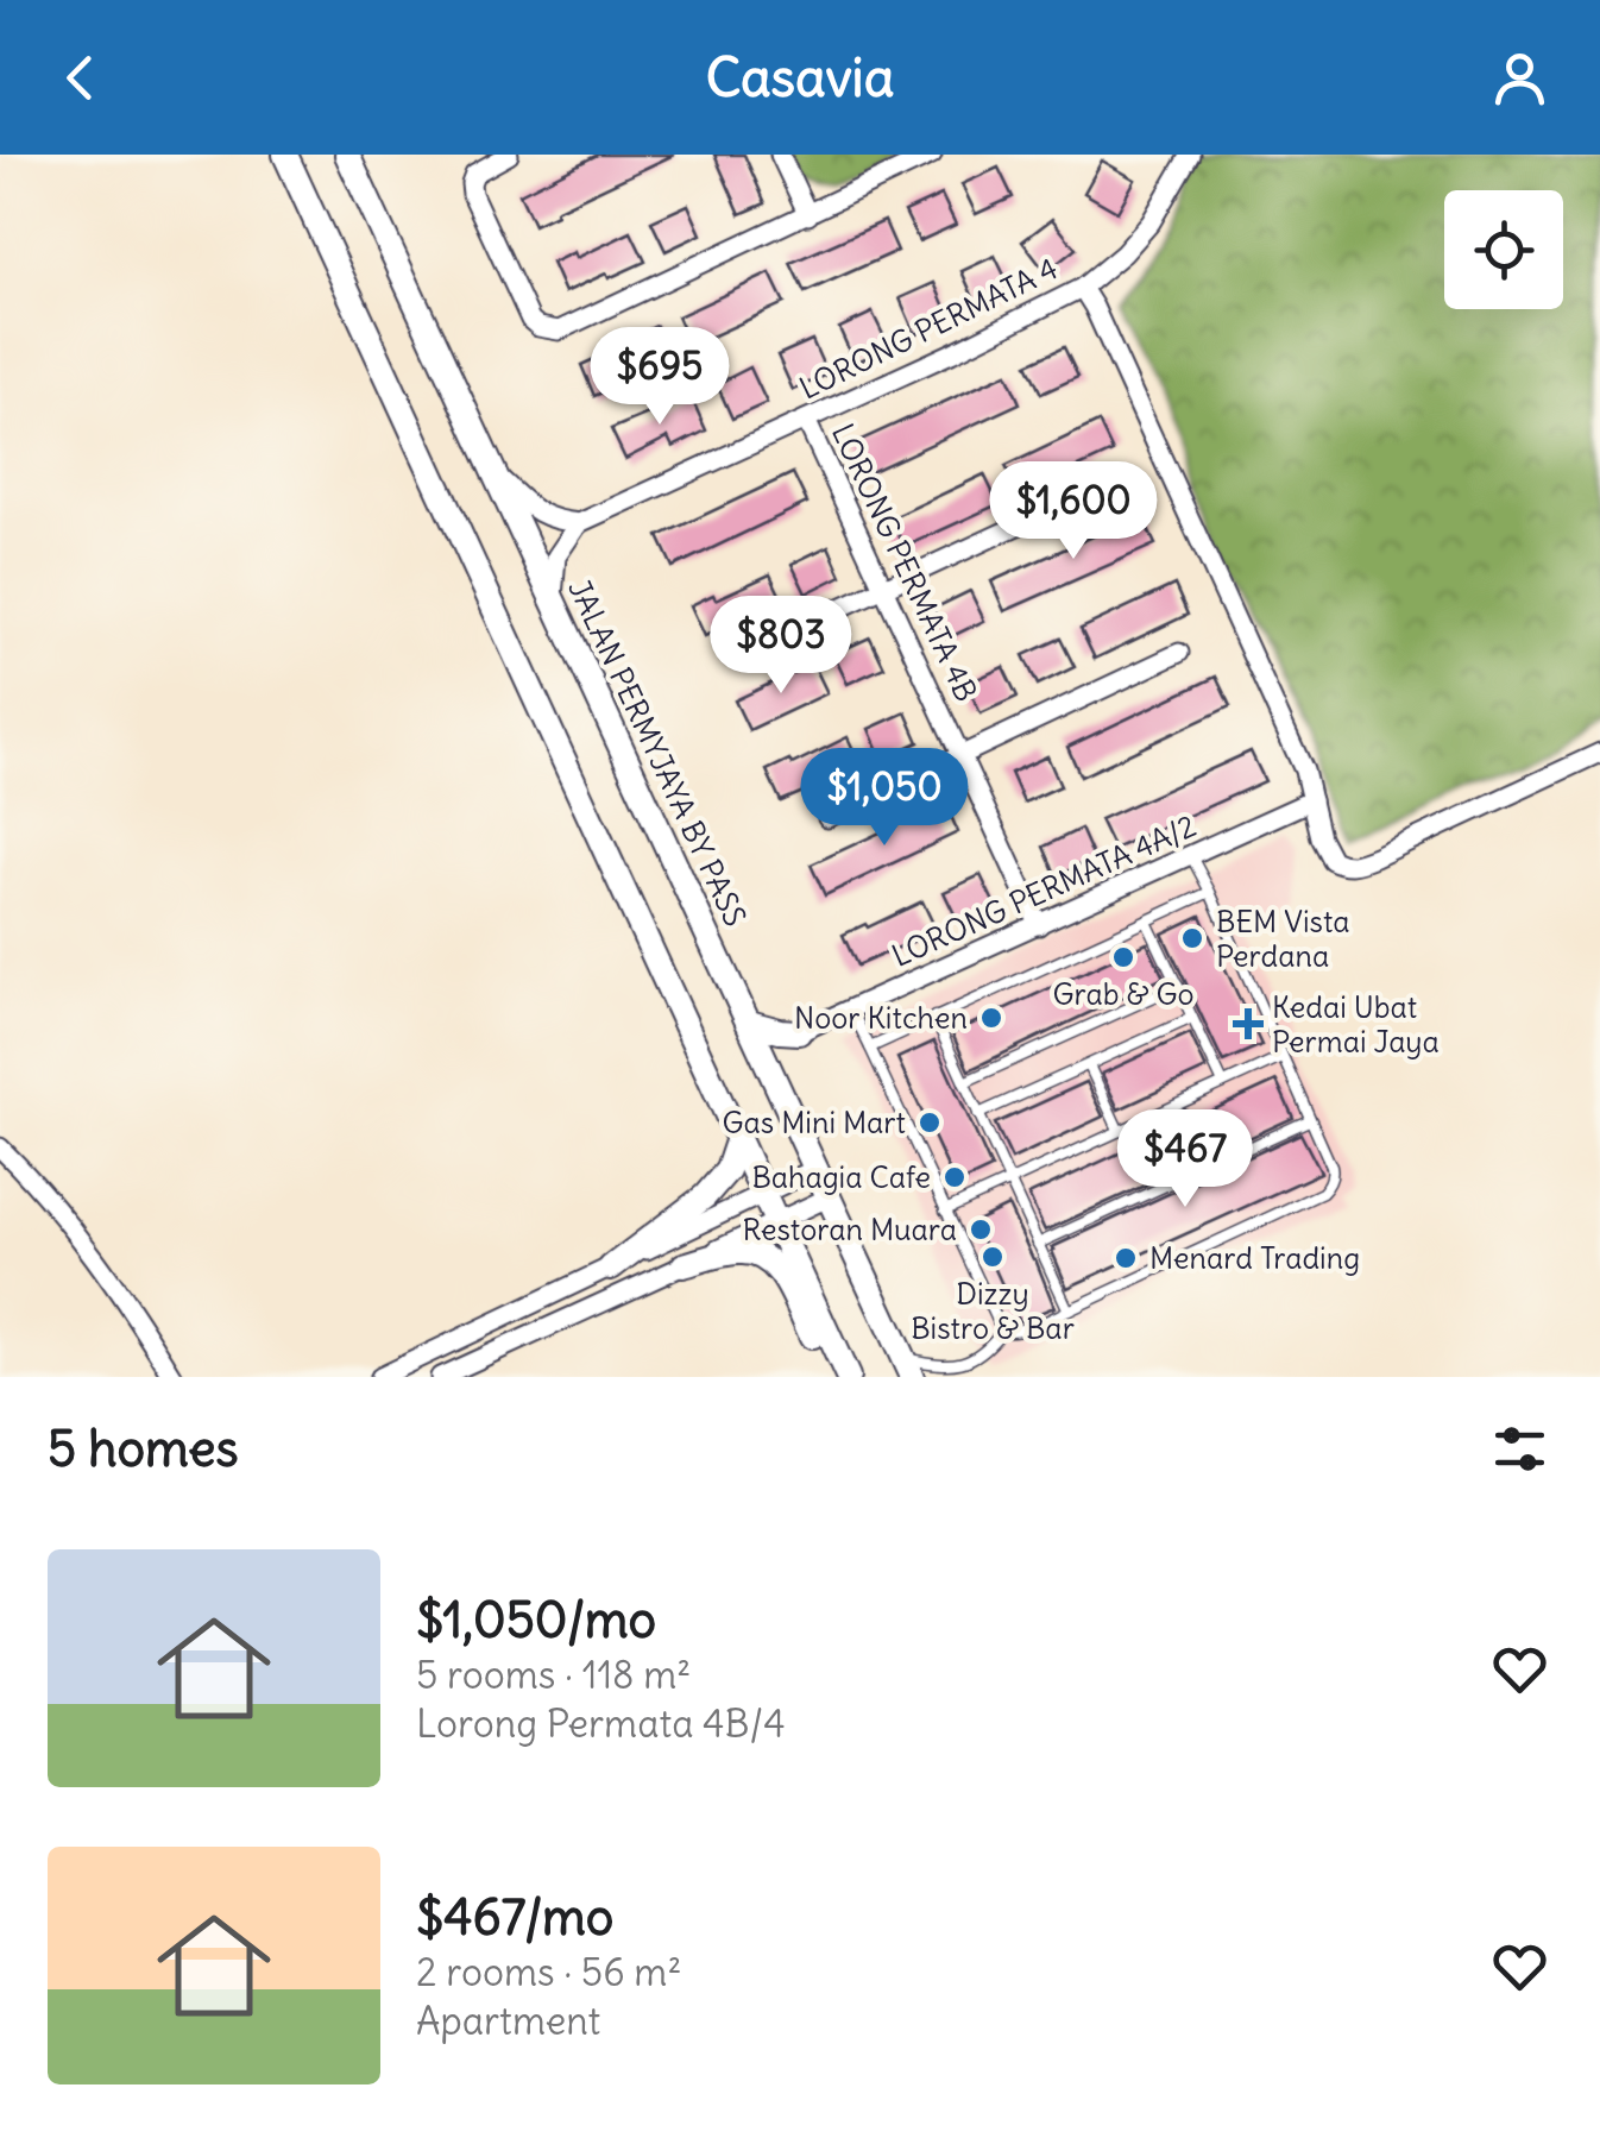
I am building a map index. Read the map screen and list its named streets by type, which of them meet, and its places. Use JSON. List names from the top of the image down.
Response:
{
  "streets": {
    "main road": ["JALAN PERMYJAYA BY PASS"],
    "street": ["LORONG PERMATA 4", "LORONG PERMATA 4B", "LORONG PERMATA 4A/2"]
  },
  "crossings": [
    ["LORONG PERMATA 4", "LORONG PERMATA 4B"],
    ["LORONG PERMATA 4B", "LORONG PERMATA 4A/2"]
  ],
  "places": {
    "other": [
      "BEM Vista Perdana",
      "Grab & Go",
      "Noor Kitchen",
      "Gas Mini Mart",
      "Bahagia Cafe",
      "Restoran Muara",
      "Dizzy Bistro & Bar",
      "Menard Trading"
    ],
    "health": ["Kedai Ubat Permai Jaya"]
  },
  "page": {
    "header": "Casavia",
    "price": [
      "$695",
      "$1,600",
      "$803",
      "$1,050",
      "$467"
    ],
    "heading": "5 homes",
    "list": [
      {
        "name": "$1,050/mo",
        "note": "5 rooms · 118 m² · Lorong Permata 4B/4"
      },
      {
        "name": "$467/mo",
        "note": "2 rooms · 56 m² · Apartment"
      }
    ]
  }
}
